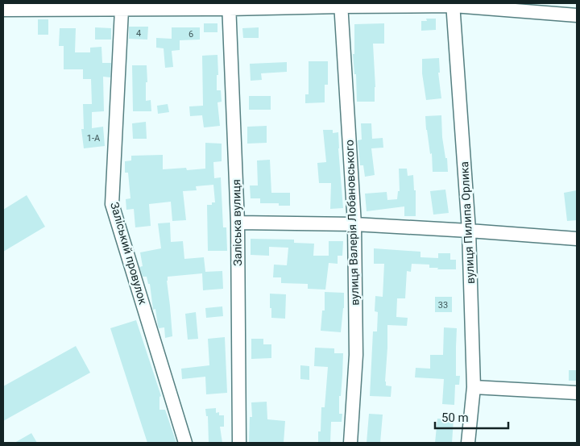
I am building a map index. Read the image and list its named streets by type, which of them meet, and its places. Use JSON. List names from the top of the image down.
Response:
{
  "streets": {
    "street": [
      "Заліська вулиця",
      "вулиця Валерія Лобановського",
      "вулиця Пилипа Орлика",
      "Заліський провулок"
    ]
  },
  "house_numbers": [
    "4",
    "6",
    "1-А",
    "33"
  ],
  "scale_bar": "50 m"
}
